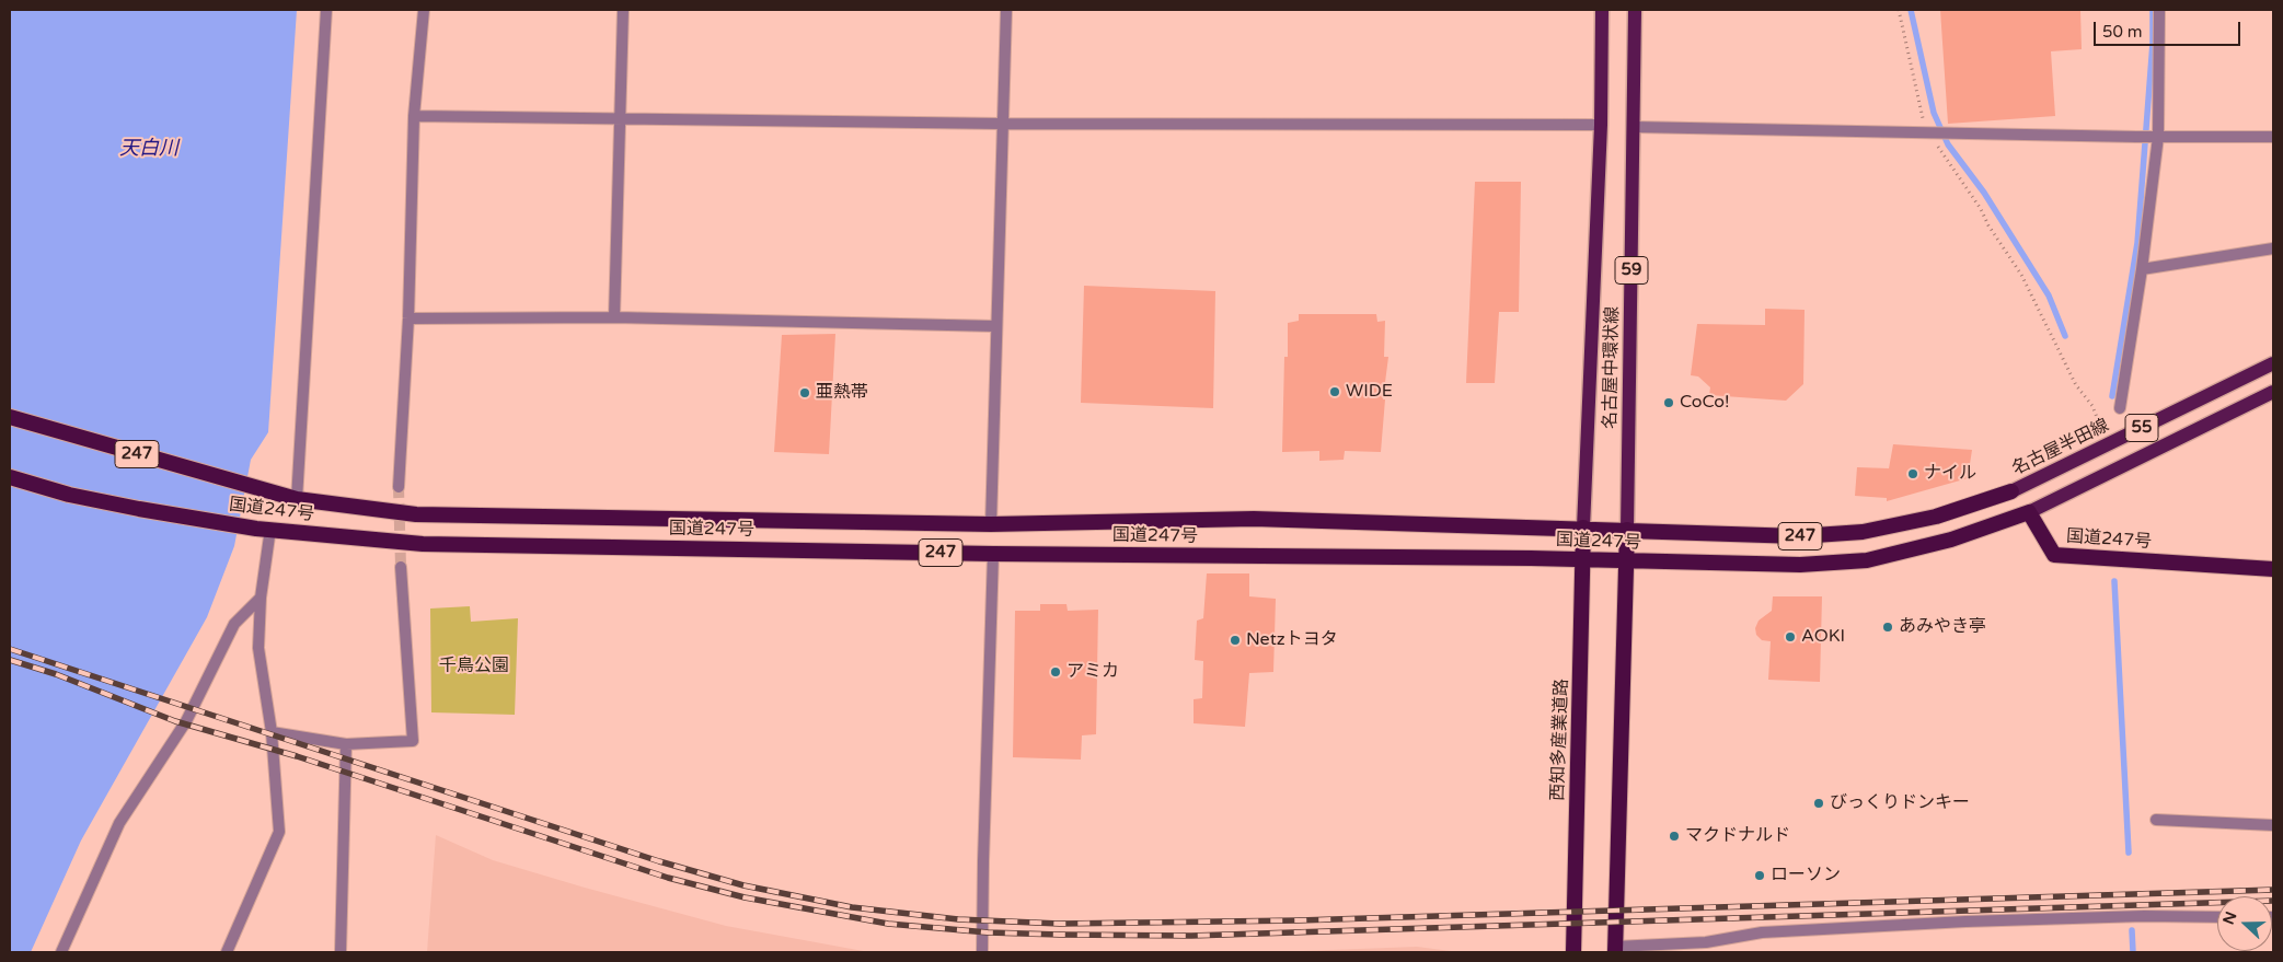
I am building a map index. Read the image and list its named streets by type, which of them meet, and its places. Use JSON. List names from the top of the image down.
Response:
{
  "streets": {
    "highway": ["247", "国道247号", "西知多産業道路"],
    "main road": [
      "59",
      "名古屋中環状線",
      "55",
      "名古屋半田線"
    ]
  },
  "crossings": [
    ["名古屋中環状線", "国道247号"],
    ["名古屋中環状線", "西知多産業道路"],
    ["55", "国道247号"],
    ["名古屋半田線", "国道247号"],
    ["国道247号", "西知多産業道路"]
  ],
  "water": ["天白川"],
  "parks": ["千鳥公園"],
  "places": [
    "WIDE",
    "亜熱帯",
    "CoCo!",
    "ナイル",
    "あみやき亭",
    "AOKI",
    "Netzトヨタ",
    "アミカ",
    "びっくりドンキー",
    "マクドナルド",
    "ローソン"
  ],
  "scale_bar": "50 m",
  "north": "left"
}
